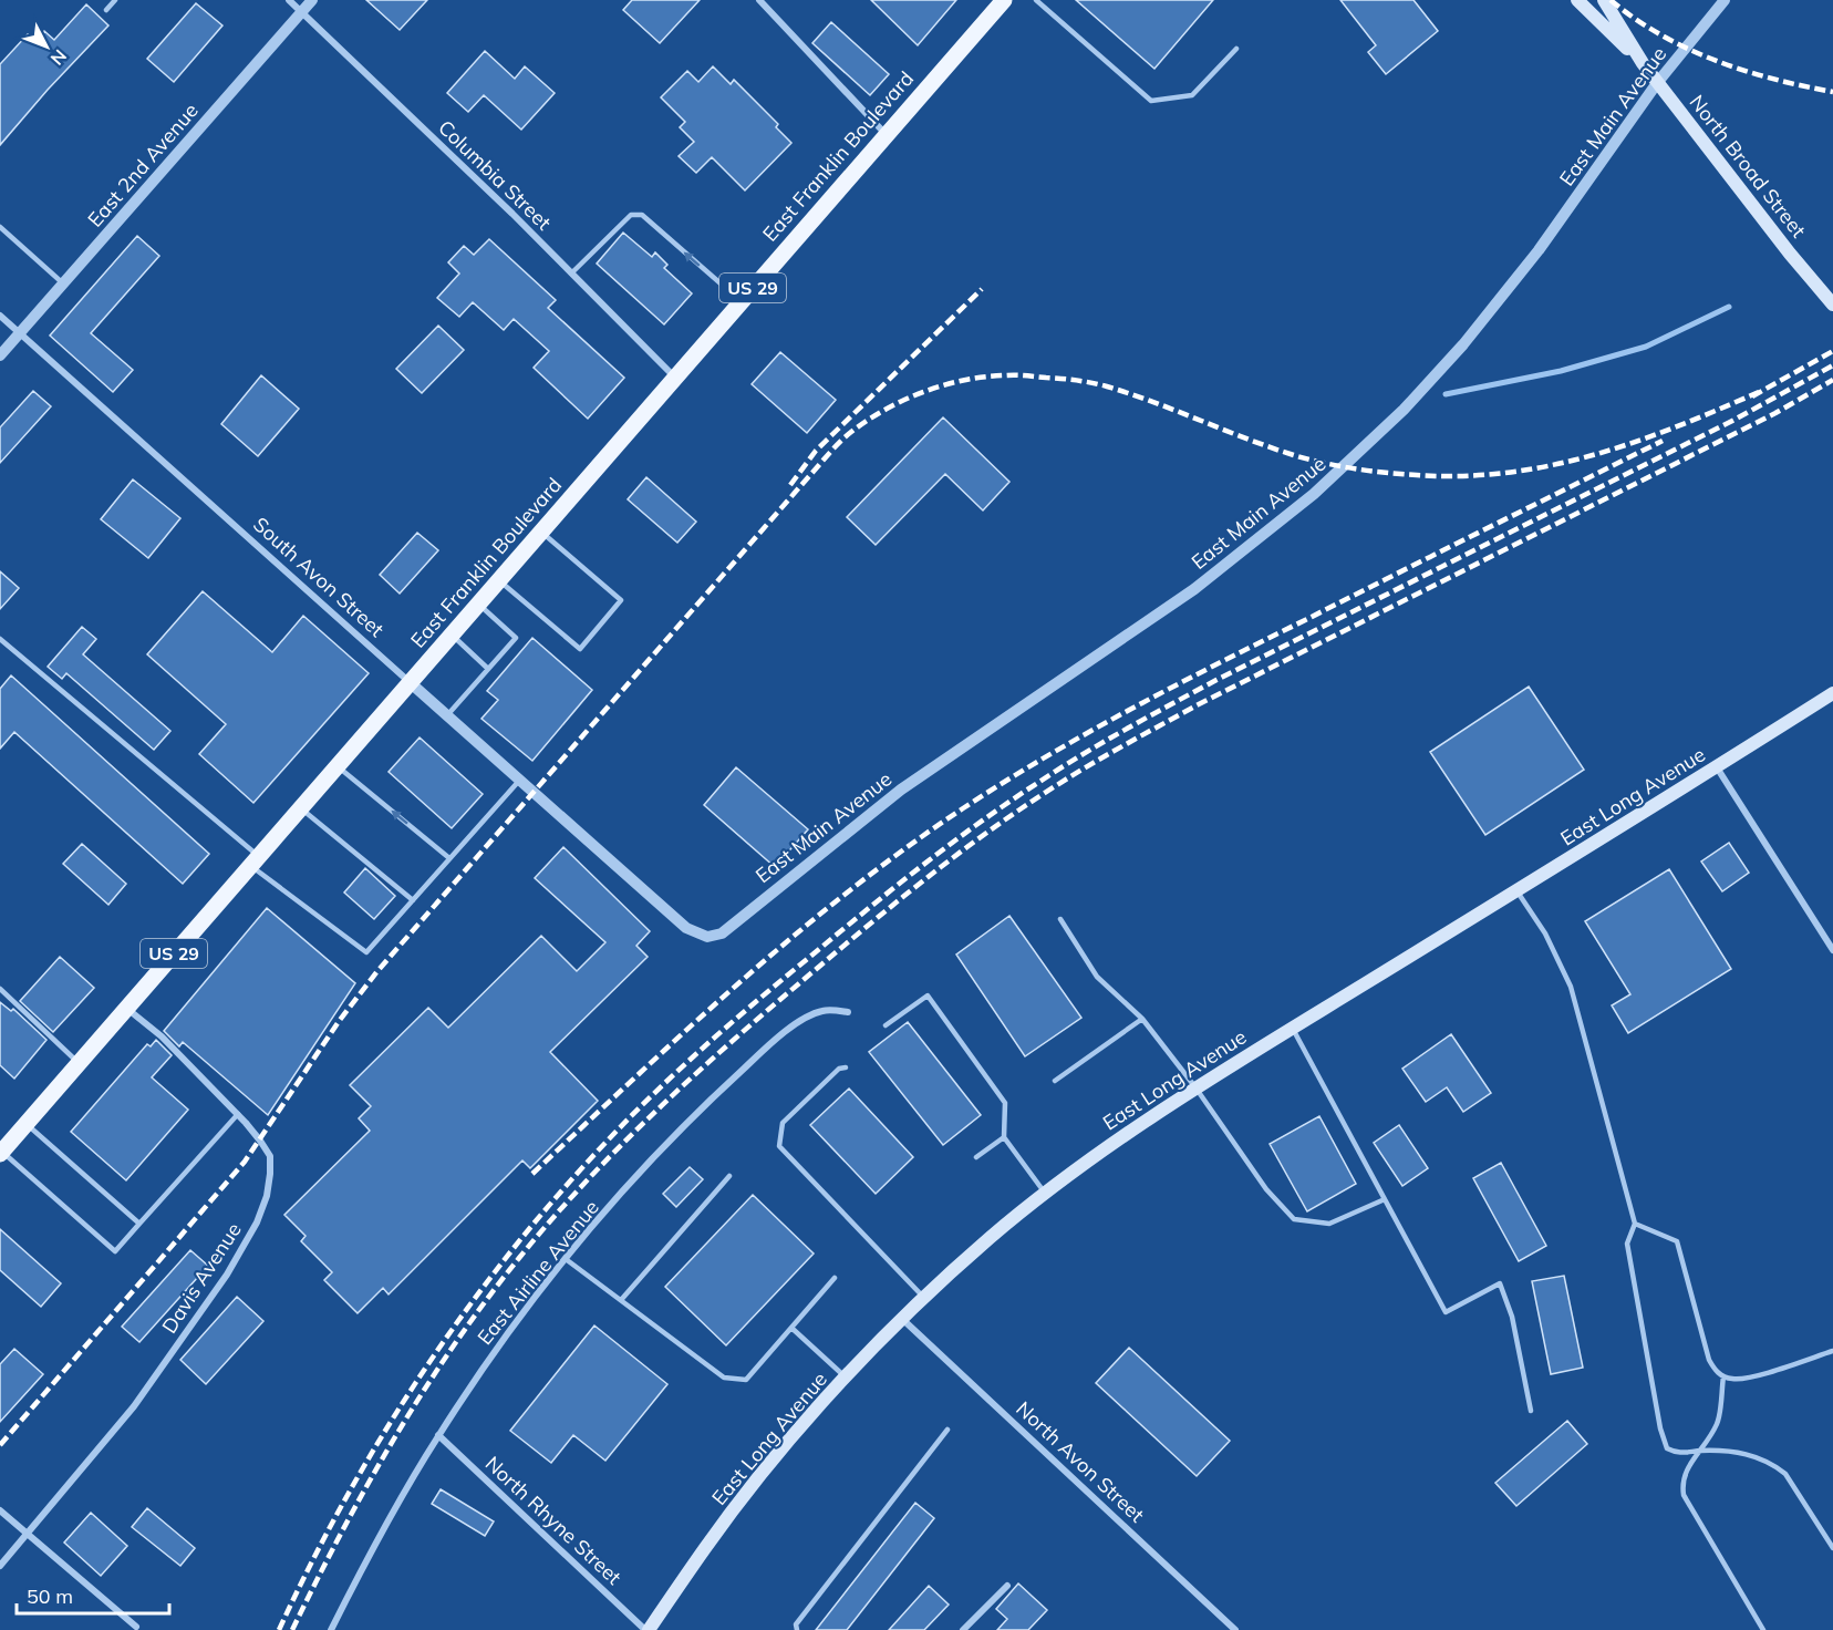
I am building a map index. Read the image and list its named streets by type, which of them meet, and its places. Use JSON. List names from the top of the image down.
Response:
{
  "streets": {
    "main road": [
      "East Franklin Boulevard",
      "North Broad Street",
      "US 29",
      "East Long Avenue"
    ],
    "street": [
      "East Main Avenue",
      "East 2nd Avenue",
      "Columbia Street",
      "South Avon Street",
      "East Airline Avenue",
      "Davis Avenue",
      "North Avon Street",
      "North Rhyne Street"
    ]
  },
  "crossings": [
    ["East Main Avenue", "North Broad Street"],
    ["East Main Avenue", "South Avon Street"],
    ["East Franklin Boulevard", "Columbia Street"],
    ["East Franklin Boulevard", "South Avon Street"],
    ["East Franklin Boulevard", "Davis Avenue"],
    ["East 2nd Avenue", "Columbia Street"],
    ["East 2nd Avenue", "South Avon Street"],
    ["East Long Avenue", "North Avon Street"],
    ["East Long Avenue", "North Rhyne Street"],
    ["East Airline Avenue", "North Rhyne Street"]
  ],
  "scale_bar": "50 m",
  "north": "bottom right"
}
